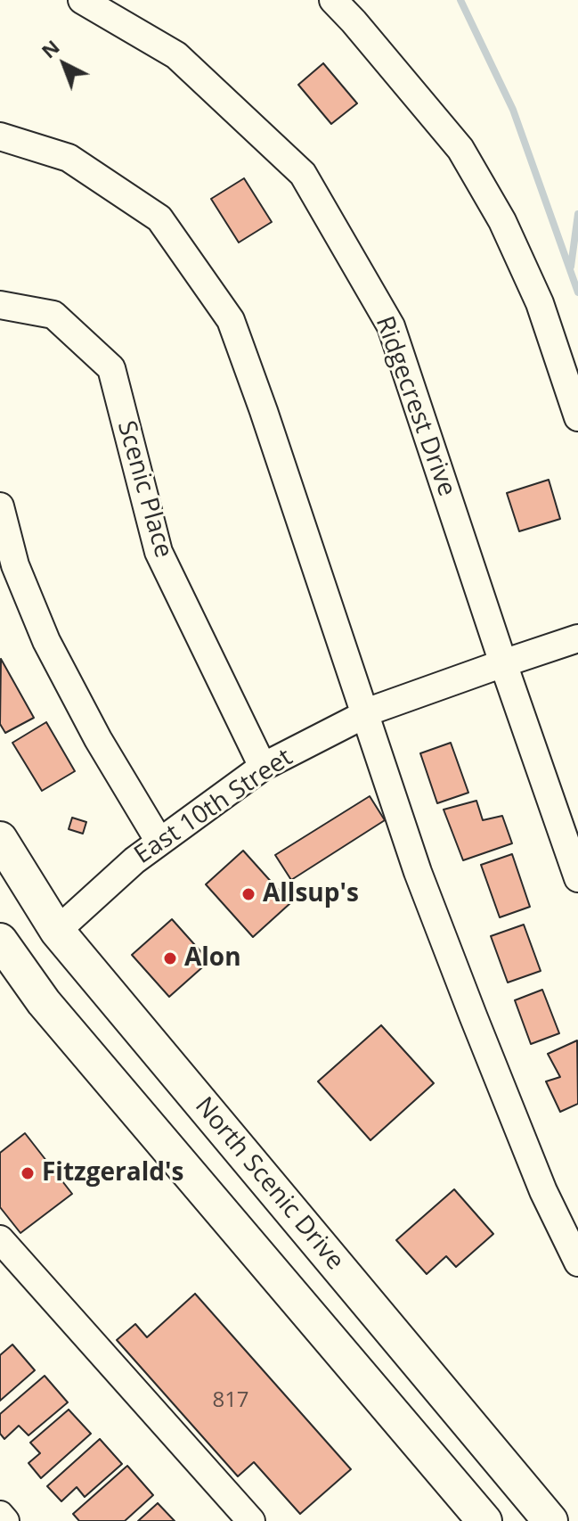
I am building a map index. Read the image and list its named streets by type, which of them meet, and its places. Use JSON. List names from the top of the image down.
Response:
{
  "streets": {
    "main road": ["East 10th Street", "North Scenic Drive"],
    "street": ["Ridgecrest Drive", "Scenic Place"]
  },
  "crossings": [
    ["Ridgecrest Drive", "East 10th Street"],
    ["Scenic Place", "East 10th Street"],
    ["East 10th Street", "North Scenic Drive"]
  ],
  "places": ["Allsup's", "Alon", "Fitzgerald's"],
  "house_numbers": ["817"],
  "north": "top left"
}
